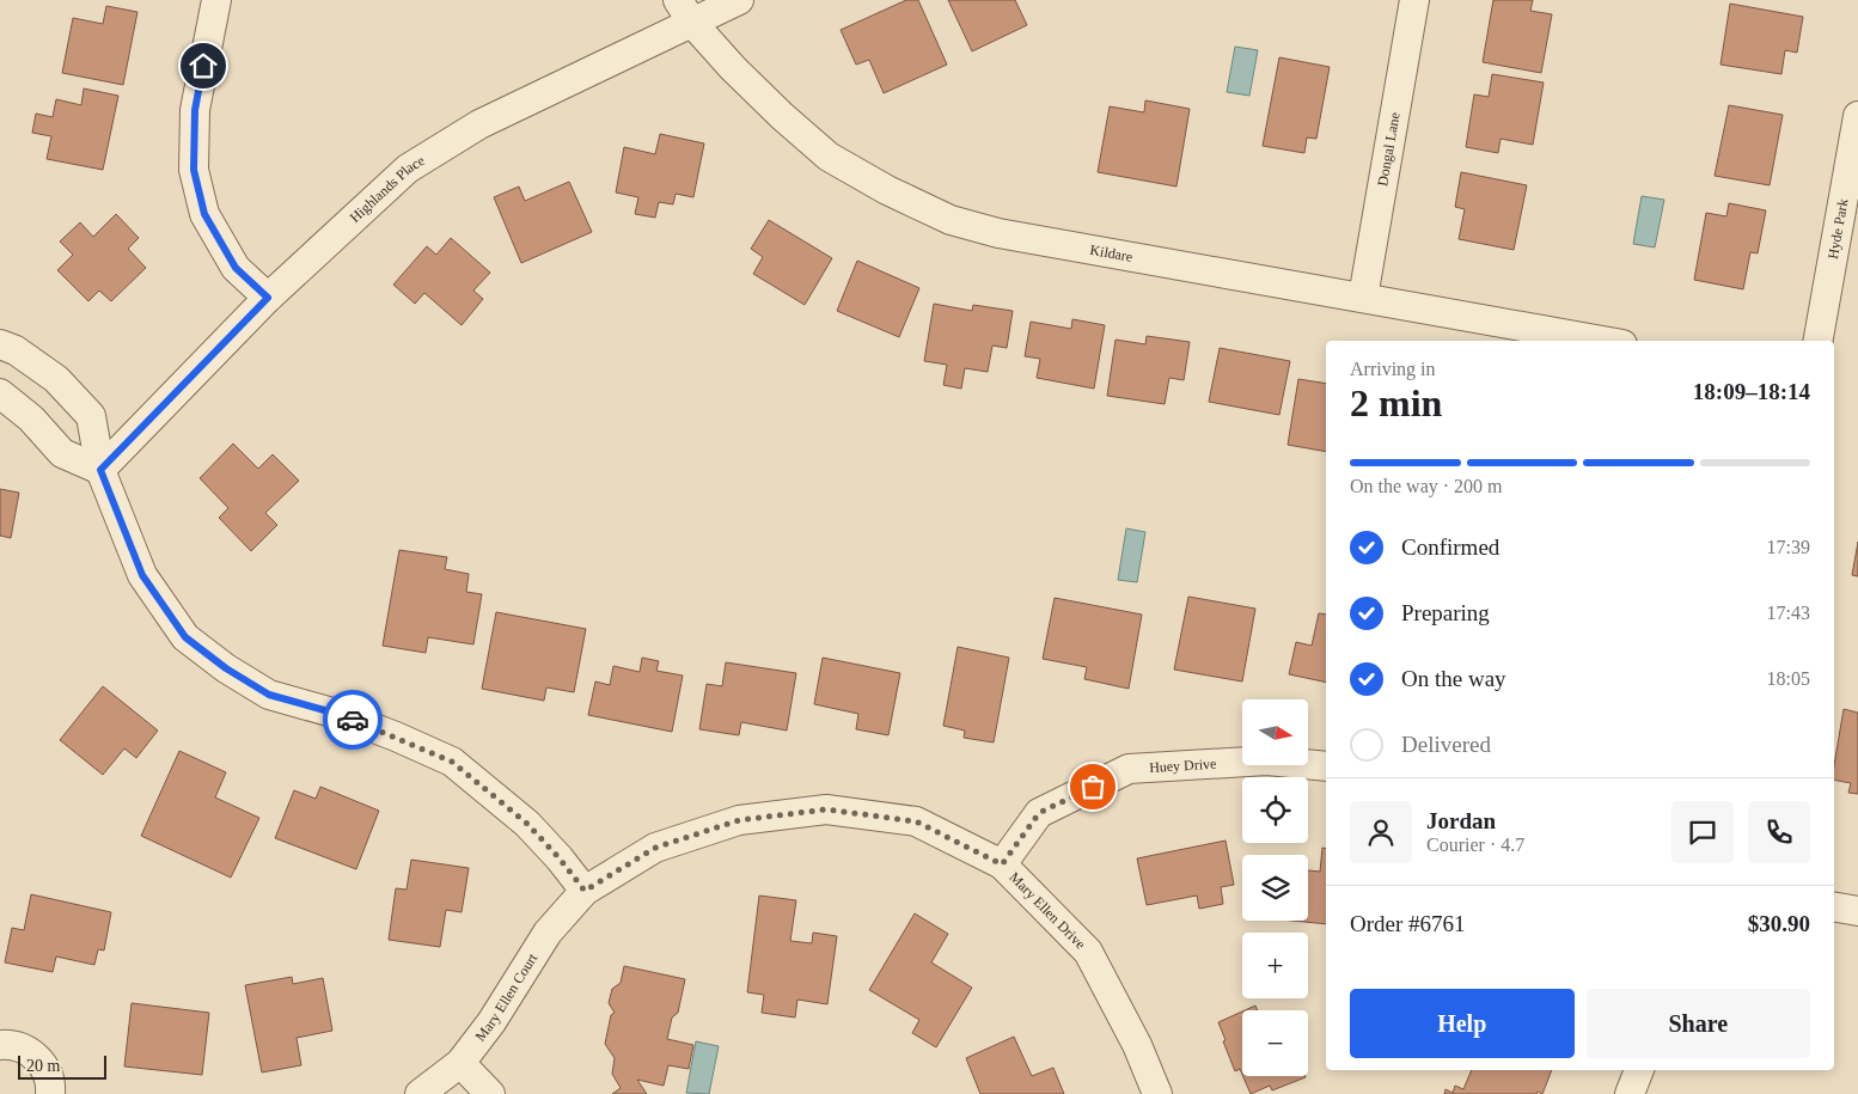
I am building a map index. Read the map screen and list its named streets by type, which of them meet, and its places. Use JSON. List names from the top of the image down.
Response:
{
  "streets": {
    "street": [
      "Dongal Lane",
      "Highlands Place",
      "Hyde Park",
      "Kildare",
      "Huey Drive",
      "Mary Ellen Drive",
      "Mary Ellen Court"
    ]
  },
  "crossings": [
    ["Dongal Lane", "Kildare"],
    ["Highlands Place", "Kildare"],
    ["Huey Drive", "Mary Ellen Drive"],
    ["Mary Ellen Drive", "Mary Ellen Court"]
  ],
  "scale_bar": "20 m",
  "north": "right",
  "page": {
    "heading": ["2 min", "Arriving in", "18:09–18:14"],
    "panel": [
      "Jordan",
      "Courier · 4.7",
      "Order #6761",
      "$30.90"
    ],
    "bar": "On the way · 200 m",
    "list": [
      ["Confirmed", "17:39"],
      ["Preparing", "17:43"],
      ["On the way", "18:05"],
      "Delivered"
    ],
    "map_buttons": ["+", "−"],
    "buttons": ["Help", "Share"],
    "scale": "20 m"
  }
}
